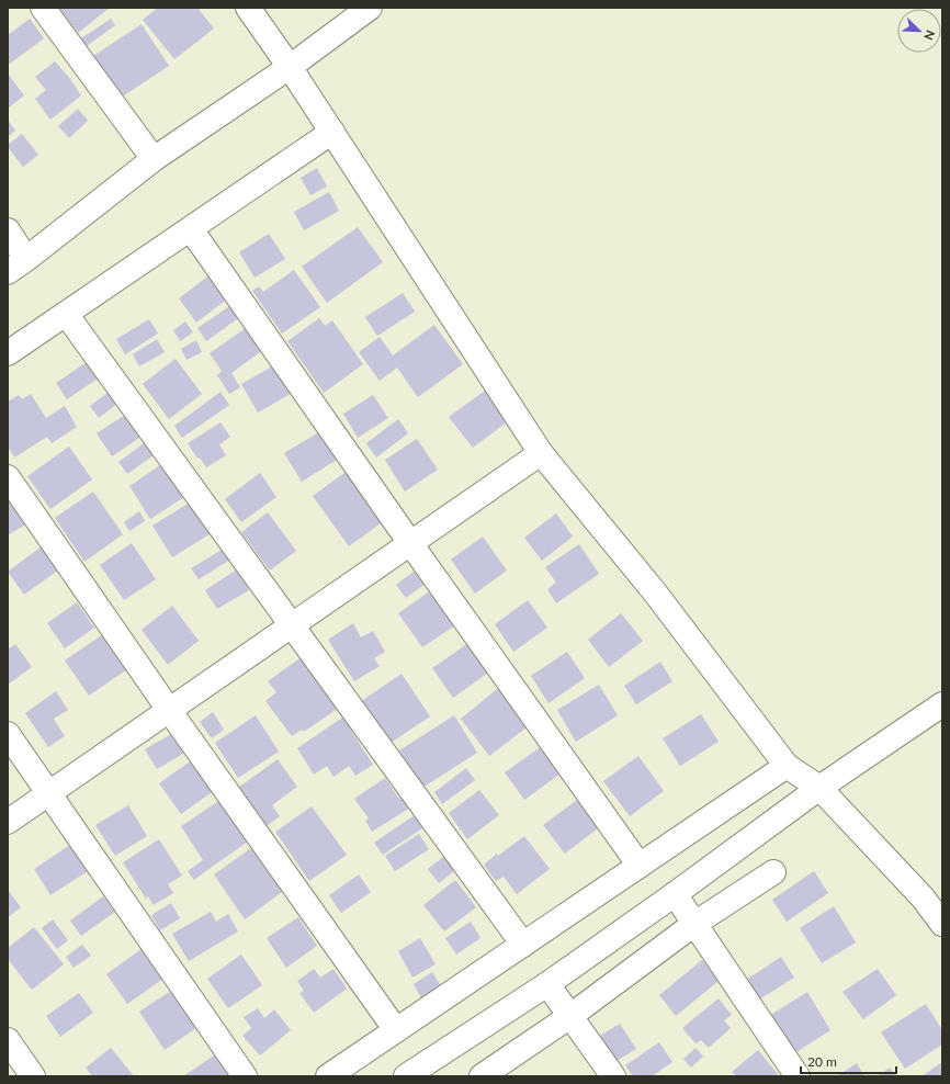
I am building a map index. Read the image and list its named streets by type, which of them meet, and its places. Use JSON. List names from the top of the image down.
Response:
{
  "scale_bar": "20 m",
  "north": "bottom right"
}
